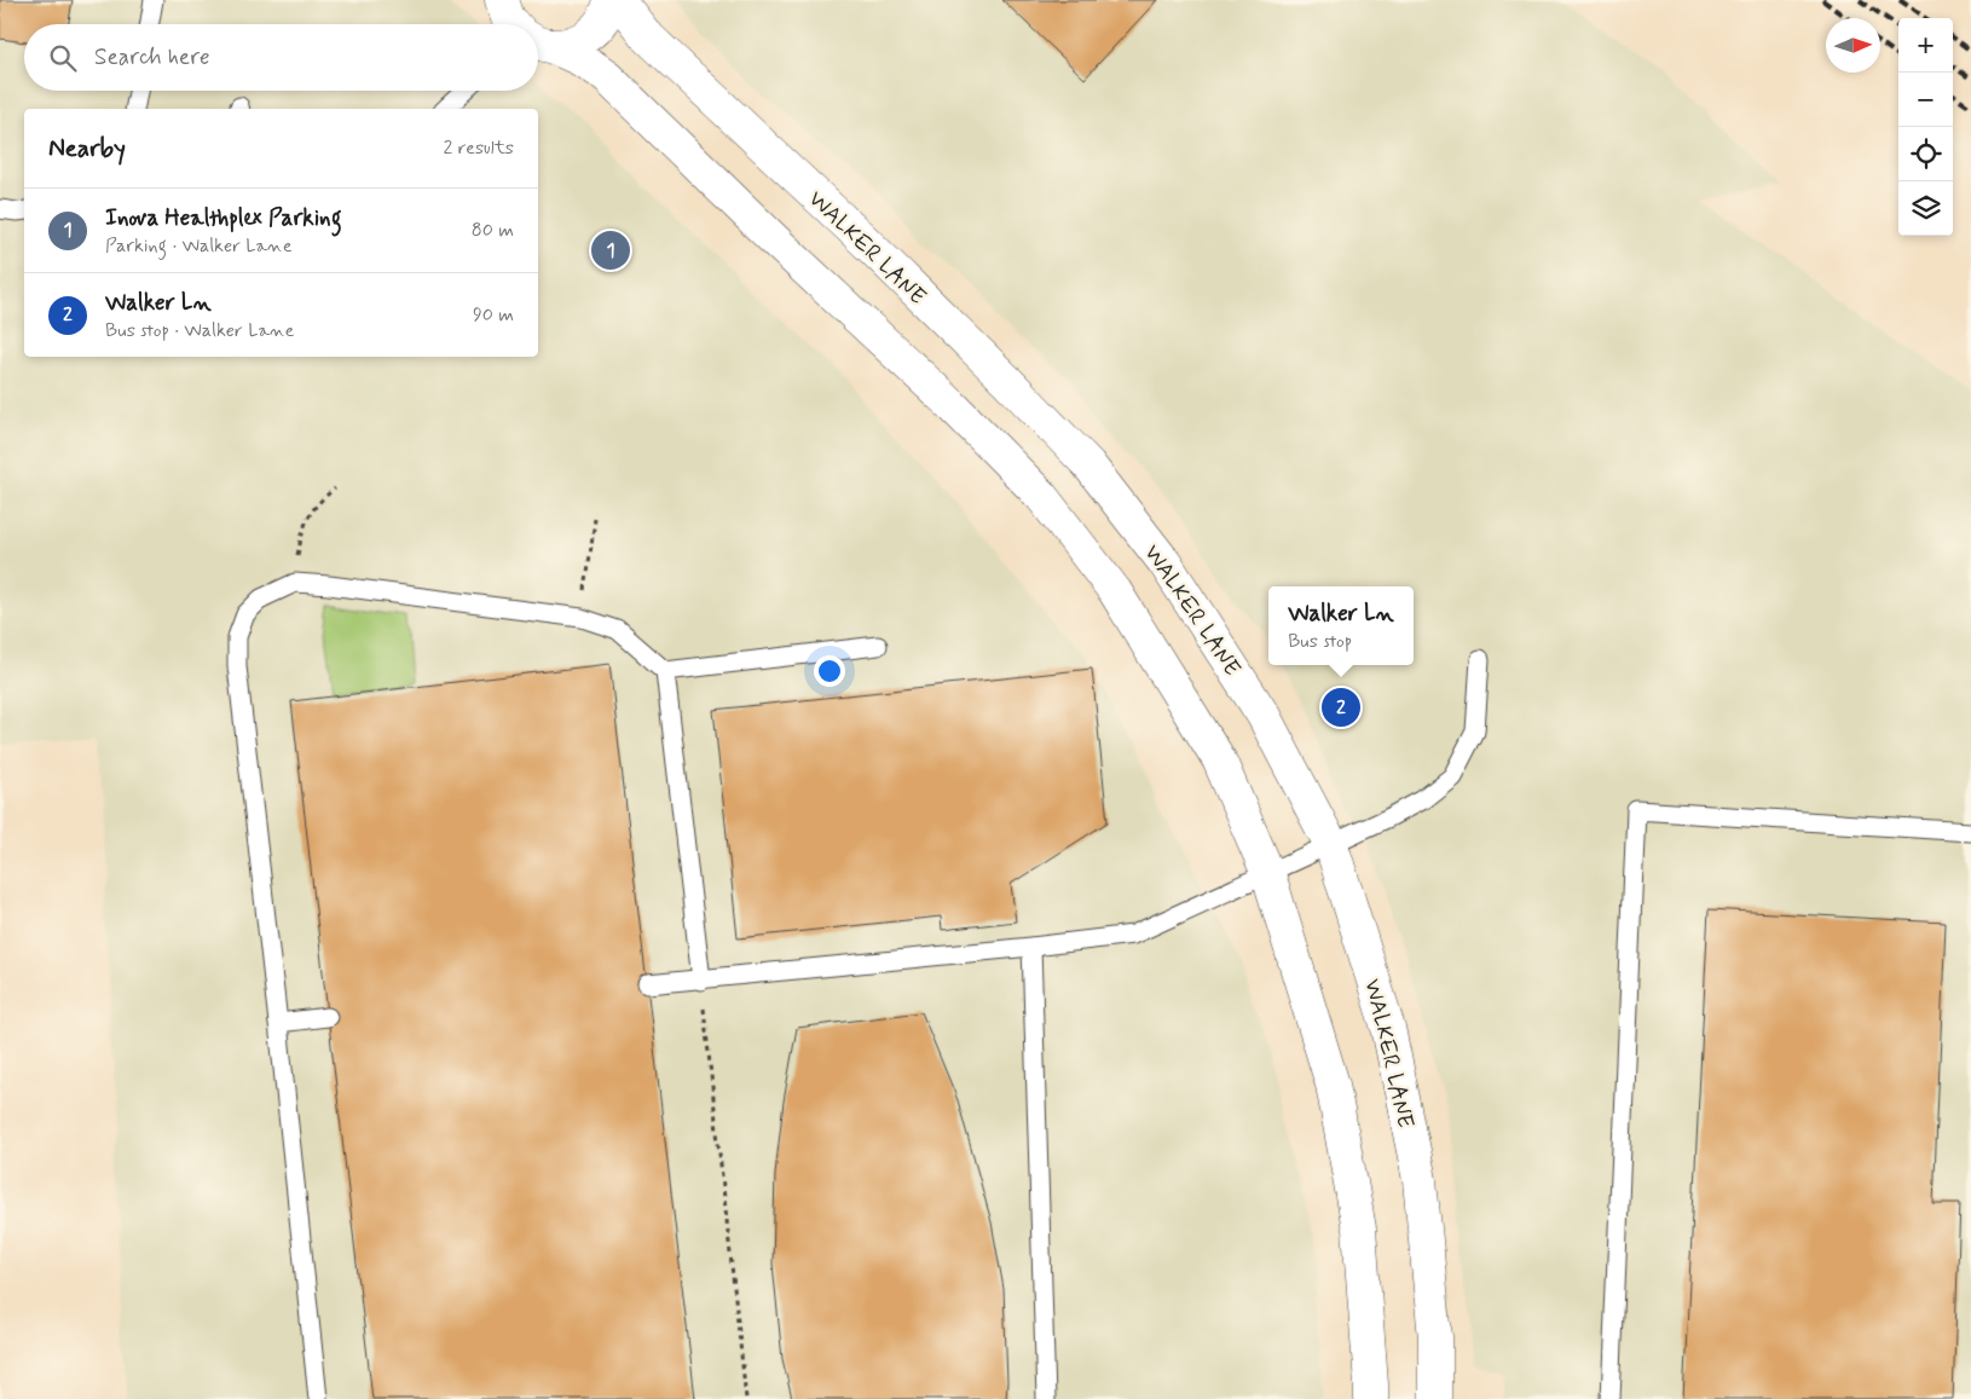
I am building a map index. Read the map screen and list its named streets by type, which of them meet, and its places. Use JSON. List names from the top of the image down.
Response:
{
  "streets": {
    "street": ["WALKER LANE"]
  },
  "north": "right",
  "page": {
    "map_buttons": ["+", "−"],
    "search": "Search here",
    "heading": ["Nearby", "2 results"],
    "list": [
      {
        "mark": "1",
        "name": "Inova Healthplex Parking",
        "note": "Parking · Walker Lane",
        "value": "80 m"
      },
      {
        "mark": "2",
        "name": "Walker Ln",
        "note": "Bus stop · Walker Lane",
        "value": "90 m"
      }
    ],
    "pins": ["1", "2"],
    "popup": ["Walker Ln", "Bus stop"]
  }
}
